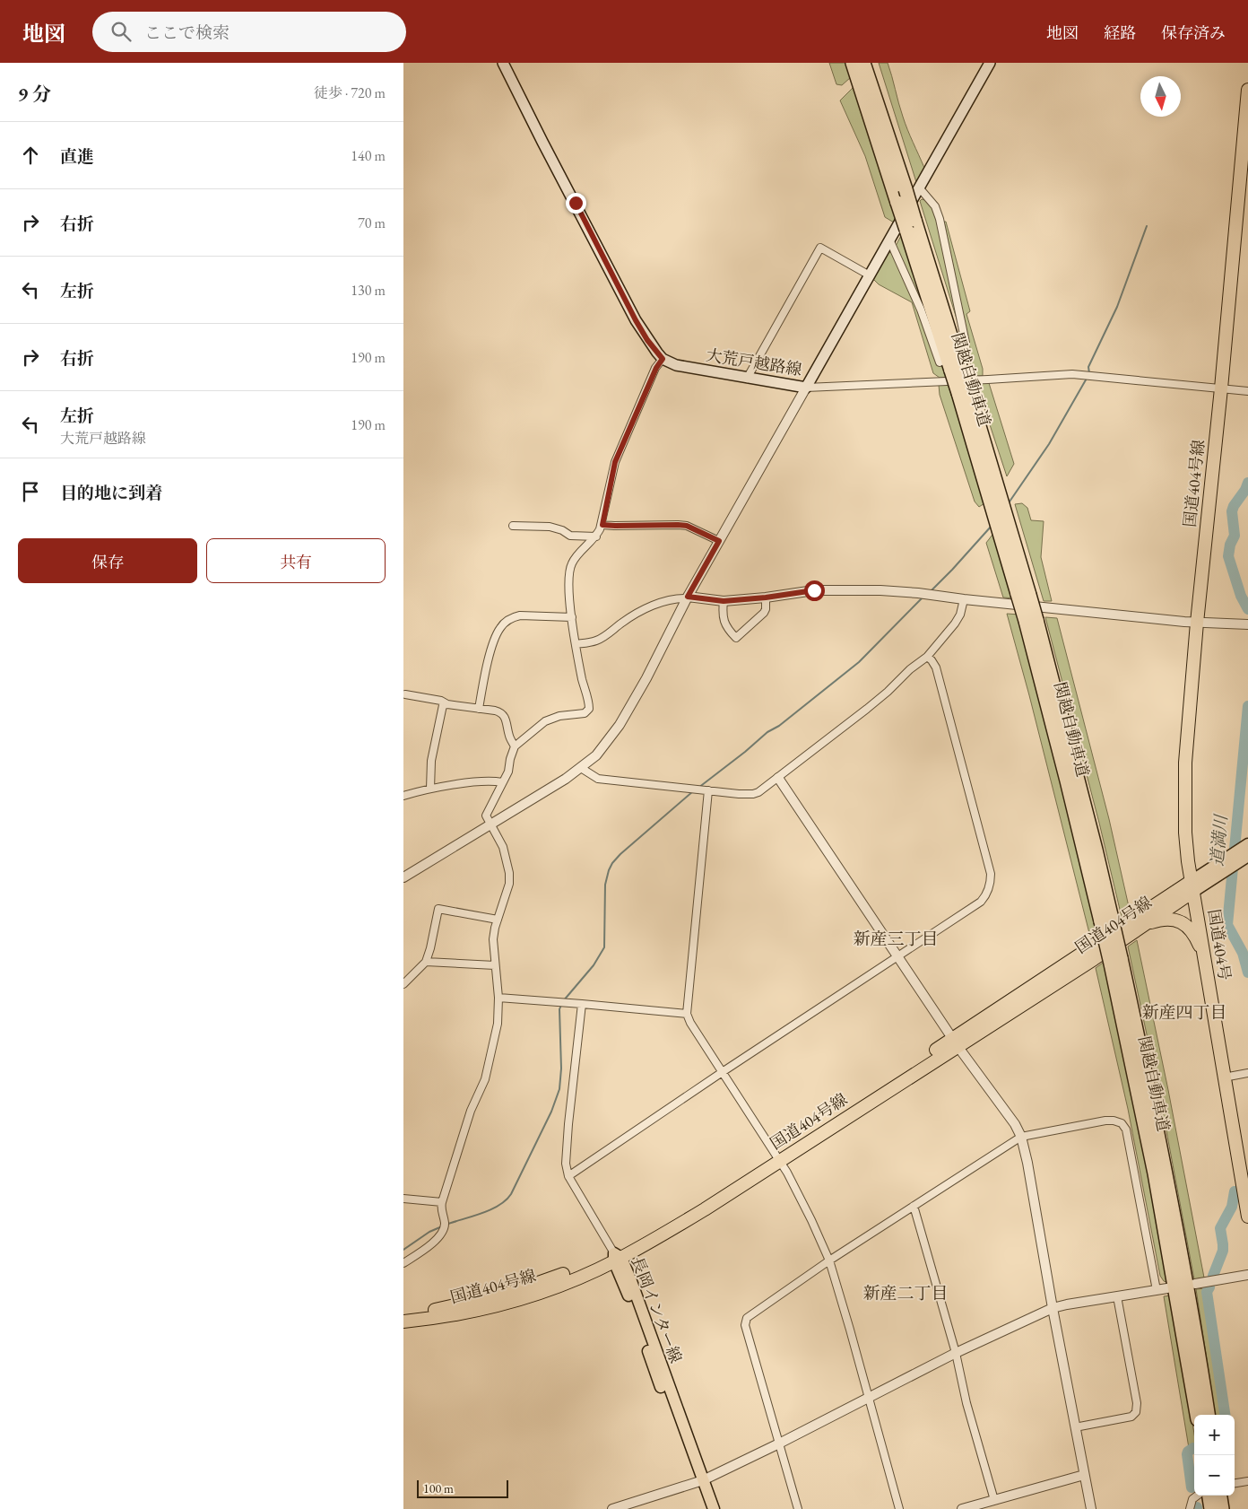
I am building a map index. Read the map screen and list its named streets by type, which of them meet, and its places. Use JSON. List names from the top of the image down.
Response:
{
  "streets": {
    "highway": ["関越自動車道", "国道404号線", "国道404号"],
    "main road": ["大荒戸越路線", "長岡インター線"]
  },
  "crossings": [
    ["大荒戸越路線", "関越自動車道"],
    ["国道404号線", "国道404号"],
    ["国道404号線", "長岡インター線"]
  ],
  "districts": ["新産三丁目", "新産四丁目", "新産二丁目"],
  "water": ["道満川"],
  "scale_bar": "100 m",
  "north": "bottom",
  "page": {
    "header": "地図",
    "search": "ここで検索",
    "nav": ["地図", "経路", "保存済み"],
    "heading": ["9 分", "徒歩 · 720 m"],
    "list": [
      ["直進", "140 m"],
      ["右折", "70 m"],
      ["左折", "130 m"],
      ["右折", "190 m"],
      ["左折", "大荒戸越路線", "190 m"],
      "目的地に到着"
    ],
    "buttons": ["保存", "共有"],
    "map_buttons": ["+", "−"],
    "scale": "100 m"
  }
}
